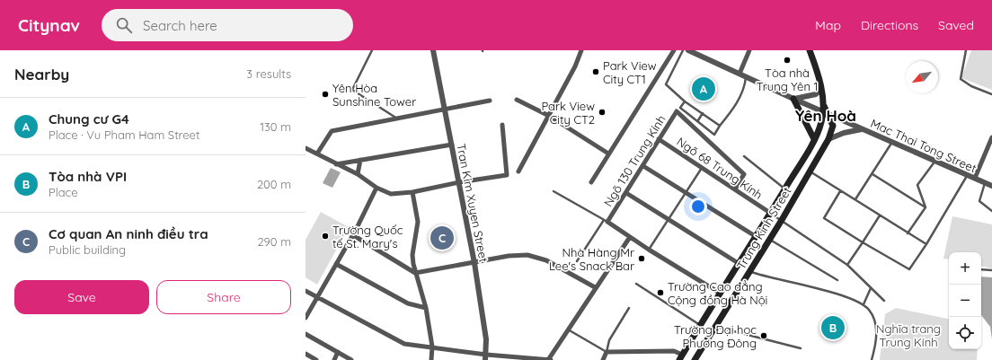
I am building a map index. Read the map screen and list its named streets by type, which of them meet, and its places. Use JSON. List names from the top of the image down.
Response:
{
  "streets": {
    "main road": ["Trung Kinh Street"],
    "street": [
      "Mac Thai Tong Street",
      "Ngõ 130 Trung Kính",
      "Ngõ 68 Trung Kính",
      "Tran Kim Xuyen Street"
    ]
  },
  "crossings": [
    ["Mac Thai Tong Street", "Trung Kinh Street"],
    ["Ngõ 130 Trung Kính", "Ngõ 68 Trung Kính"],
    ["Ngõ 68 Trung Kính", "Trung Kinh Street"]
  ],
  "districts": ["Yên Hoà"],
  "parks": ["Nghĩa trang Trung Kính"],
  "places": [
    "Tòa nhà Trung Yên 1",
    "Park View City CT1",
    "Yên Hòa Sunshine Tower",
    "Park View City CT2",
    "Trường Quốc tế St. Mary's",
    "Nhà Hàng Mr Lee's Snack Bar",
    "Trường Cao đẳng Cộng đồng Hà Nội",
    "Trường Đại học Phương Đông"
  ],
  "north": "bottom left",
  "page": {
    "header": "Citynav",
    "search": "Search here",
    "nav": ["Map", "Directions", "Saved"],
    "heading": ["Nearby", "3 results"],
    "pins": ["A", "C", "B"],
    "list": [
      {
        "mark": "A",
        "name": "Chung cư G4",
        "note": "Place · Vu Pham Ham Street",
        "value": "130 m"
      },
      {
        "mark": "B",
        "name": "Tòa nhà VPI",
        "note": "Place",
        "value": "200 m"
      },
      {
        "mark": "C",
        "name": "Cơ quan An ninh điều tra",
        "note": "Public building",
        "value": "290 m"
      }
    ],
    "map_buttons": ["+", "−"],
    "buttons": ["Save", "Share"]
  }
}
